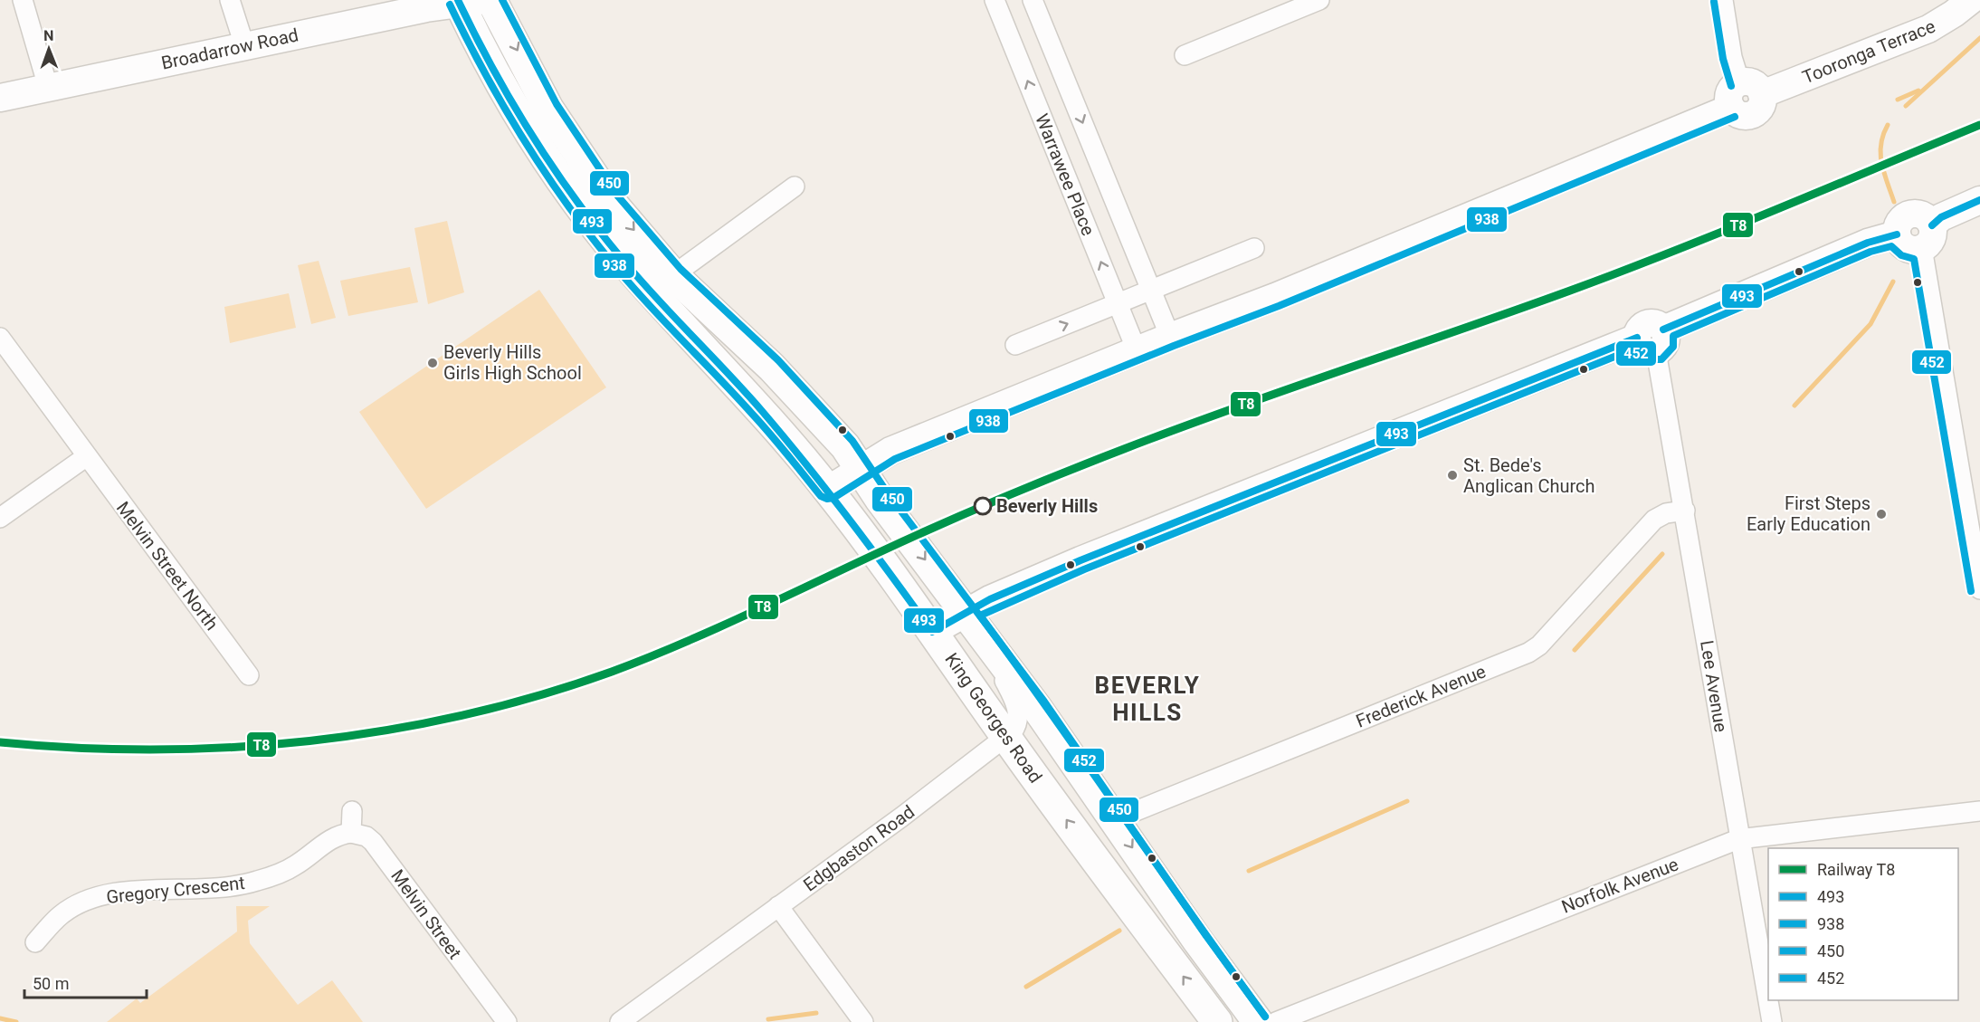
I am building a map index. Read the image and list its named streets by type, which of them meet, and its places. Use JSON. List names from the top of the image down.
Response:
{
  "streets": {
    "highway": ["King Georges Road"],
    "main road": ["Broadarrow Road", "Tooronga Terrace"],
    "street": [
      "Warrawee Place",
      "Melvin Street North",
      "Lee Avenue",
      "Frederick Avenue",
      "Edgbaston Road",
      "Norfolk Avenue",
      "Gregory Crescent",
      "Melvin Street"
    ]
  },
  "crossings": [
    ["Broadarrow Road", "King Georges Road"],
    ["Lee Avenue", "Frederick Avenue"],
    ["Lee Avenue", "Norfolk Avenue"],
    ["King Georges Road", "Edgbaston Road"],
    ["Gregory Crescent", "Melvin Street"]
  ],
  "districts": ["BEVERLY HILLS"],
  "places": [
    "Beverly Hills Girls High School",
    "St. Bede's Anglican Church",
    "Beverly Hills",
    "First Steps Early Education"
  ],
  "lines": [
    "transit line 493",
    "transit line 450",
    "transit line 938",
    "rail line T8",
    "transit line 452"
  ],
  "legend": [
    "Railway T8",
    "493",
    "938",
    "450",
    "452"
  ],
  "scale_bar": "50 m",
  "north": "top"
}
